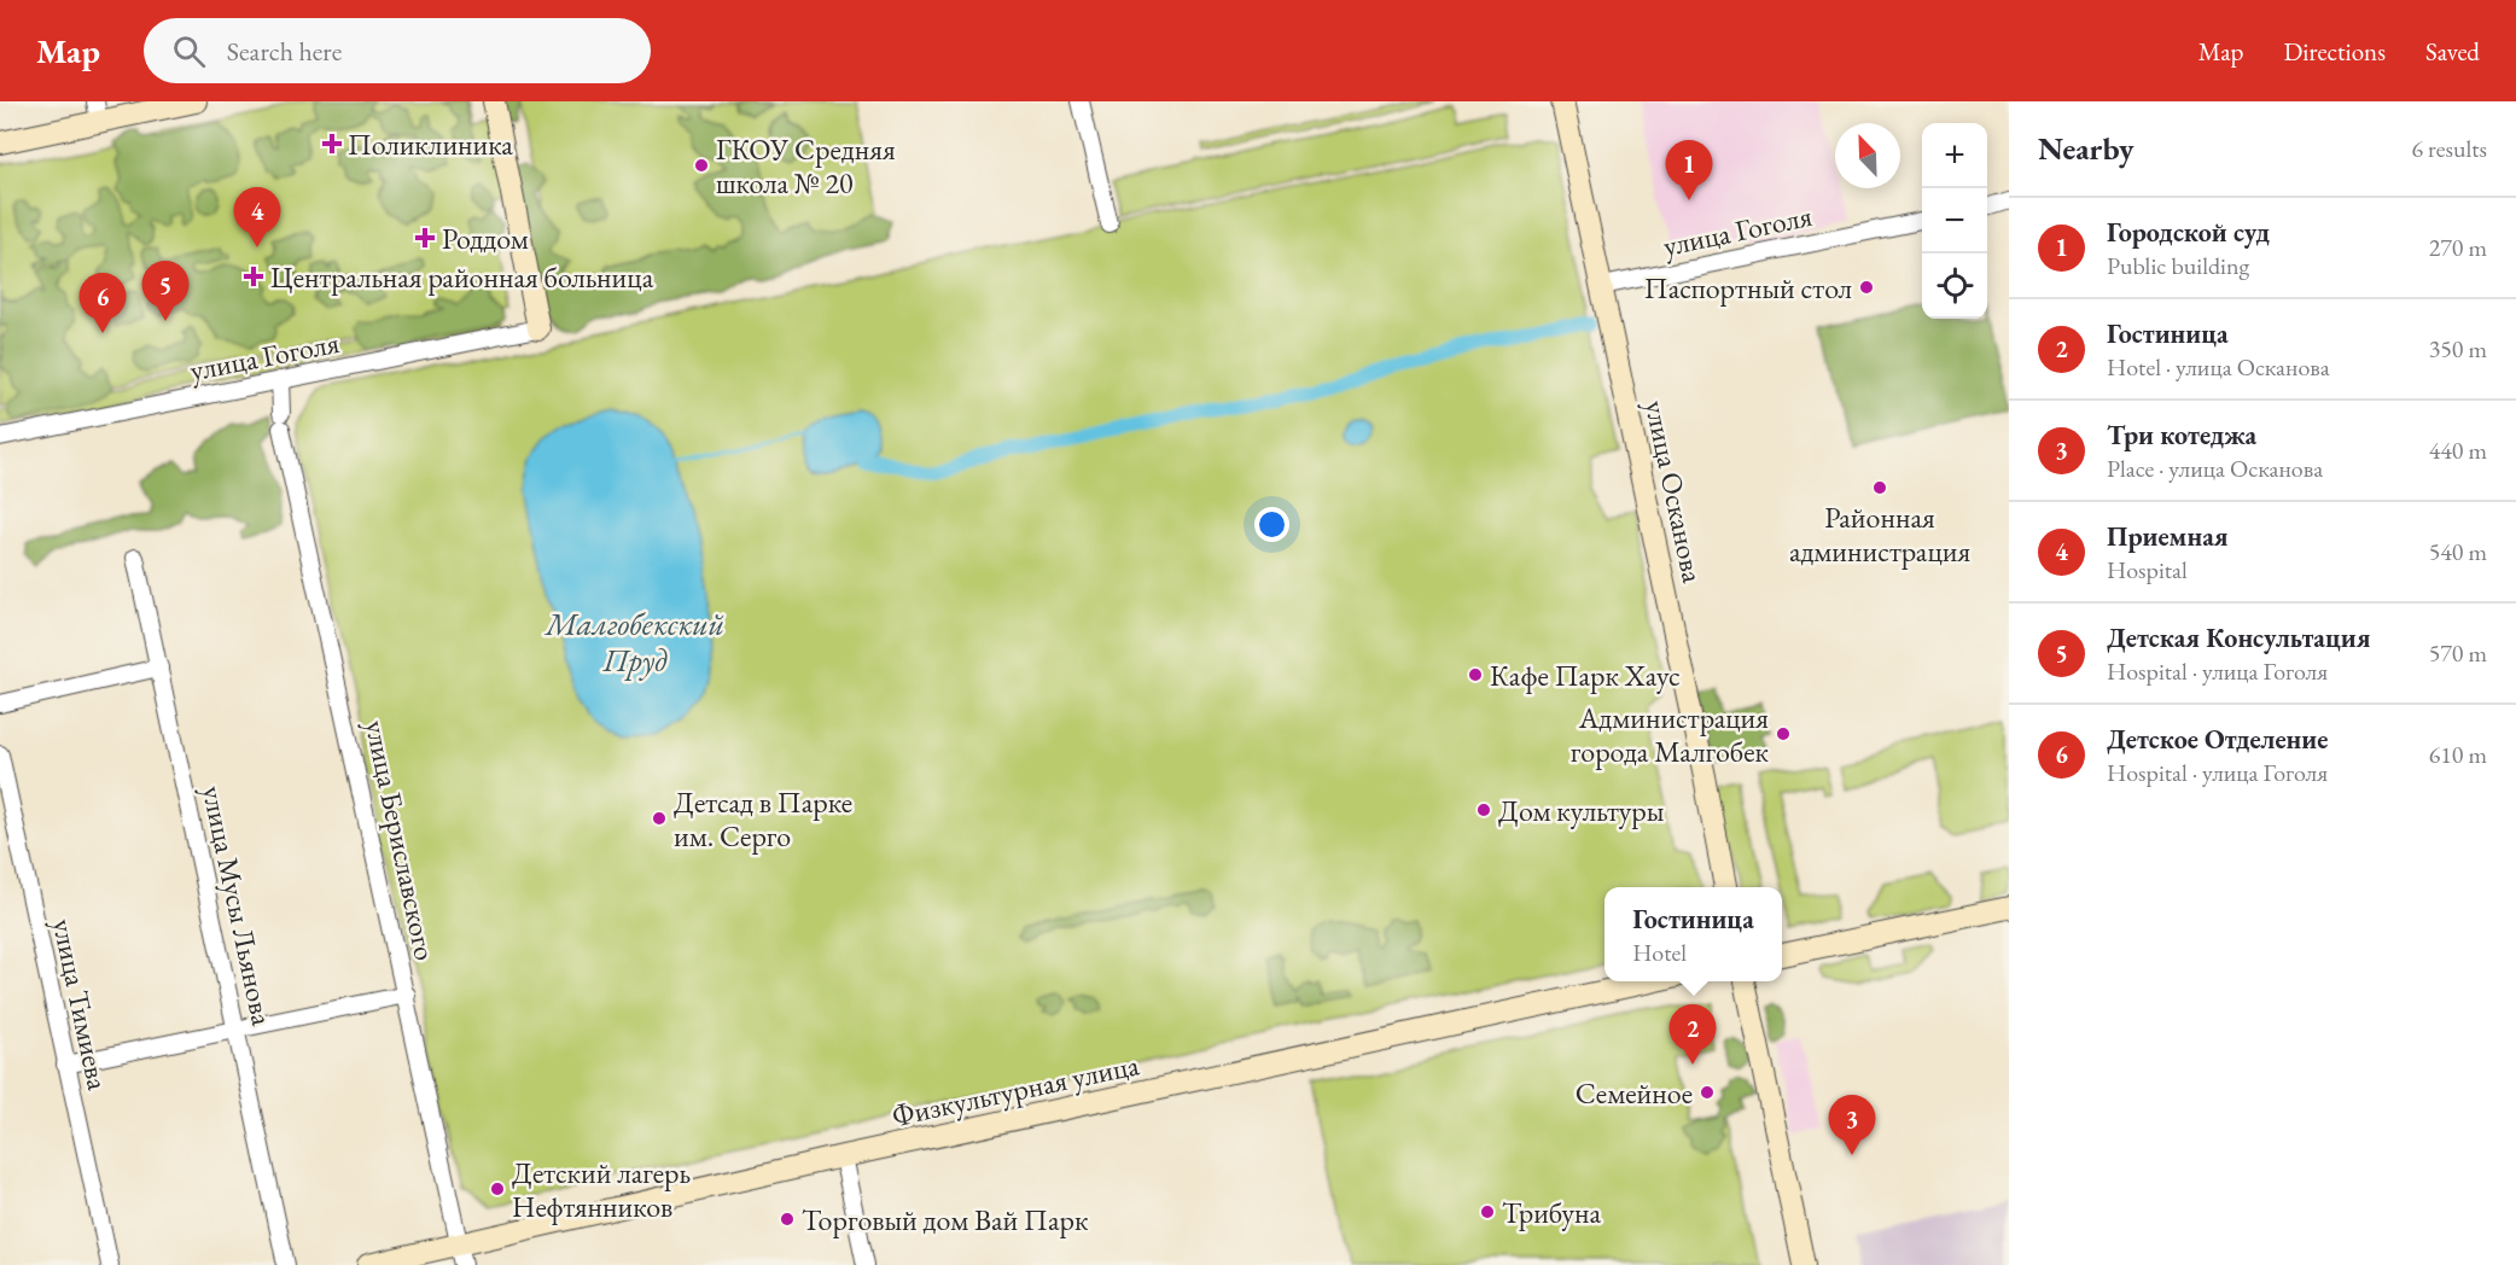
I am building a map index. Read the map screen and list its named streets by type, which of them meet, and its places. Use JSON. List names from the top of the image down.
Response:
{
  "streets": {
    "main road": ["улица Осканова", "Физкультурная улица"],
    "street": [
      "улица Гоголя",
      "улица Бериславского",
      "улица Мусы Льянова",
      "улица Тимиева"
    ]
  },
  "crossings": [
    ["улица Гоголя", "улица Осканова"],
    ["улица Гоголя", "улица Бериславского"],
    ["улица Бериславского", "Физкультурная улица"]
  ],
  "water": ["Малгобекский Пруд"],
  "places": {
    "health": ["Поликлиника", "Роддом", "Центральная районная больница"],
    "other": [
      "ГКОУ Средняя школа № 20",
      "Паспортный стол",
      "Районная администрация",
      "Кафе Парк Хаус",
      "Администрация города Малгобек",
      "Дом культуры",
      "Детсад в Парке им. Серго",
      "Семейное",
      "Детский лагерь Нефтянников",
      "Трибуна",
      "Торговый дом Вай Парк"
    ]
  },
  "north": "top left",
  "page": {
    "header": "Map",
    "search": "Search here",
    "nav": ["Map", "Directions", "Saved"],
    "heading": ["Nearby", "6 results"],
    "map_buttons": ["+", "−"],
    "pins": [
      "1",
      "4",
      "5",
      "6",
      "2",
      "3"
    ],
    "list": [
      {
        "mark": "1",
        "name": "Городской суд",
        "note": "Public building",
        "value": "270 m"
      },
      {
        "mark": "2",
        "name": "Гостиница",
        "note": "Hotel · улица Осканова",
        "value": "350 m"
      },
      {
        "mark": "3",
        "name": "Три котеджа",
        "note": "Place · улица Осканова",
        "value": "440 m"
      },
      {
        "mark": "4",
        "name": "Приемная",
        "note": "Hospital",
        "value": "540 m"
      },
      {
        "mark": "5",
        "name": "Детская Консультация",
        "note": "Hospital · улица Гоголя",
        "value": "570 m"
      },
      {
        "mark": "6",
        "name": "Детское Отделение",
        "note": "Hospital · улица Гоголя",
        "value": "610 m"
      }
    ],
    "popup": ["Гостиница", "Hotel"]
  }
}
